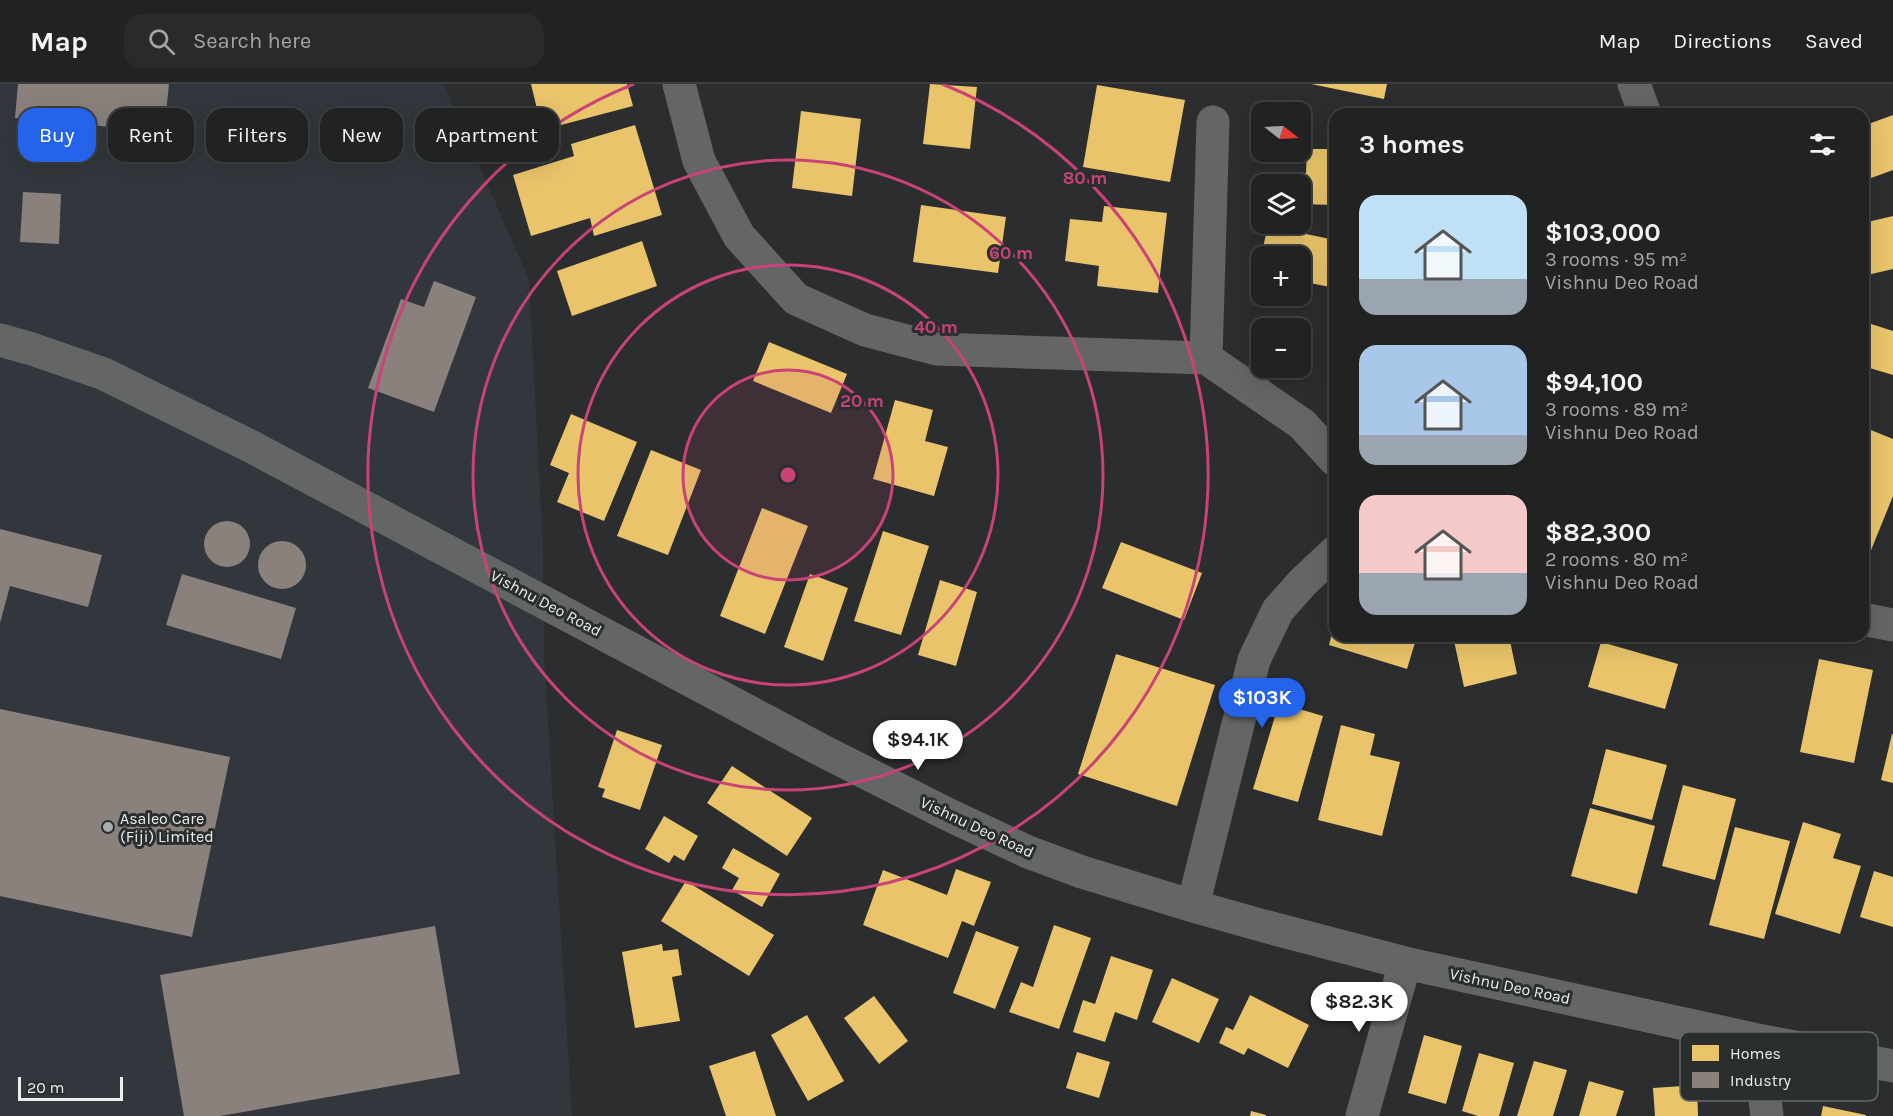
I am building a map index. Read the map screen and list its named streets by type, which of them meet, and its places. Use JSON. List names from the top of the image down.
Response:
{
  "streets": {
    "street": ["Vishnu Deo Road"]
  },
  "places": ["Asaleo Care (Fiji) Limited"],
  "legend": ["Homes", "Industry"],
  "scale_bar": "20 m",
  "north": "right",
  "page": {
    "header": "Map",
    "search": "Search here",
    "nav": ["Map", "Directions", "Saved"],
    "map_buttons": ["+", "−"],
    "chip": [
      "Buy",
      "Rent",
      "Filters",
      "New",
      "Apartment"
    ],
    "heading": "3 homes",
    "list": [
      {
        "name": "$103,000",
        "note": "3 rooms · 95 m² · Vishnu Deo Road"
      },
      {
        "name": "$94,100",
        "note": "3 rooms · 89 m² · Vishnu Deo Road"
      },
      {
        "name": "$82,300",
        "note": "2 rooms · 80 m² · Vishnu Deo Road"
      }
    ],
    "price": ["$103K", "$94.1K", "$82.3K"],
    "scale": "20 m"
  },
  "rings": [
    "80 m",
    "60 m",
    "40 m",
    "20 m"
  ]
}
